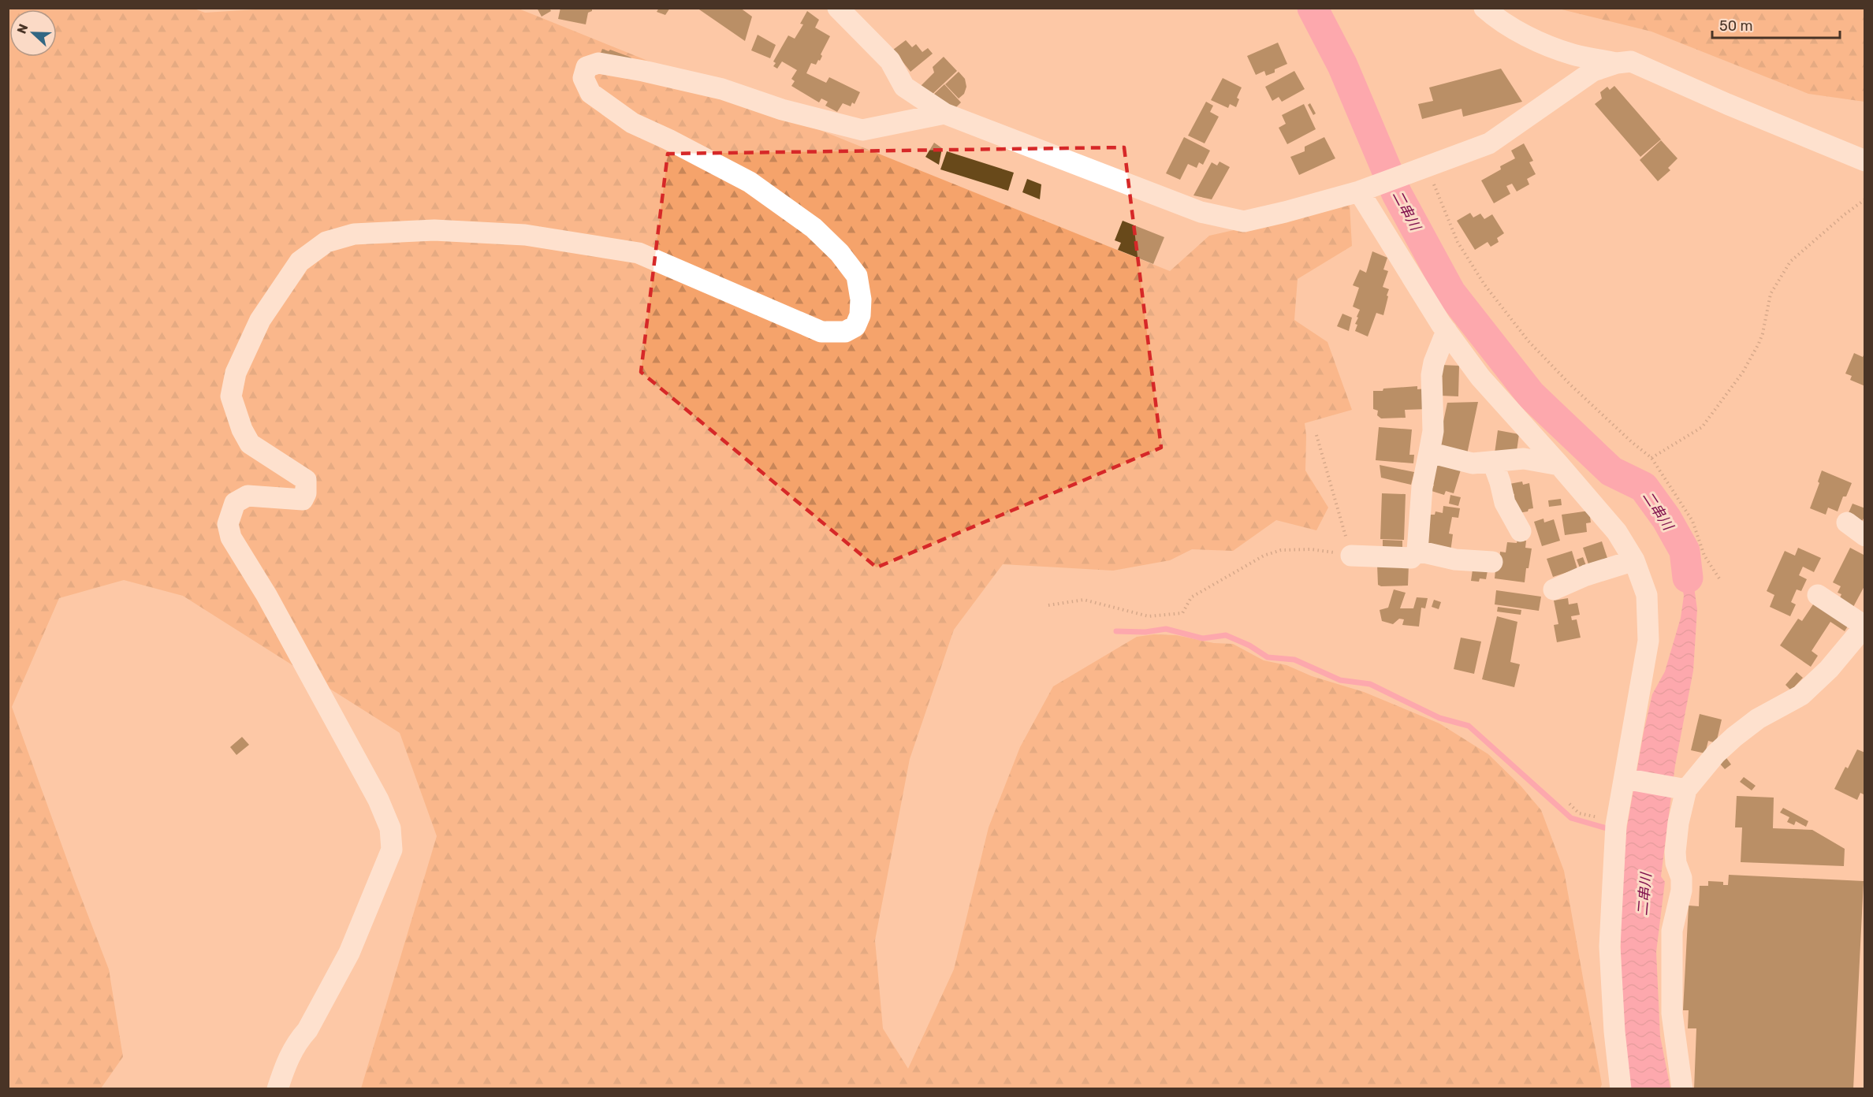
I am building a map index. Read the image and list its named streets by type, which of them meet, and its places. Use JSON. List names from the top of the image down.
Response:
{
  "water": ["二串川"],
  "scale_bar": "50 m",
  "north": "left"
}
